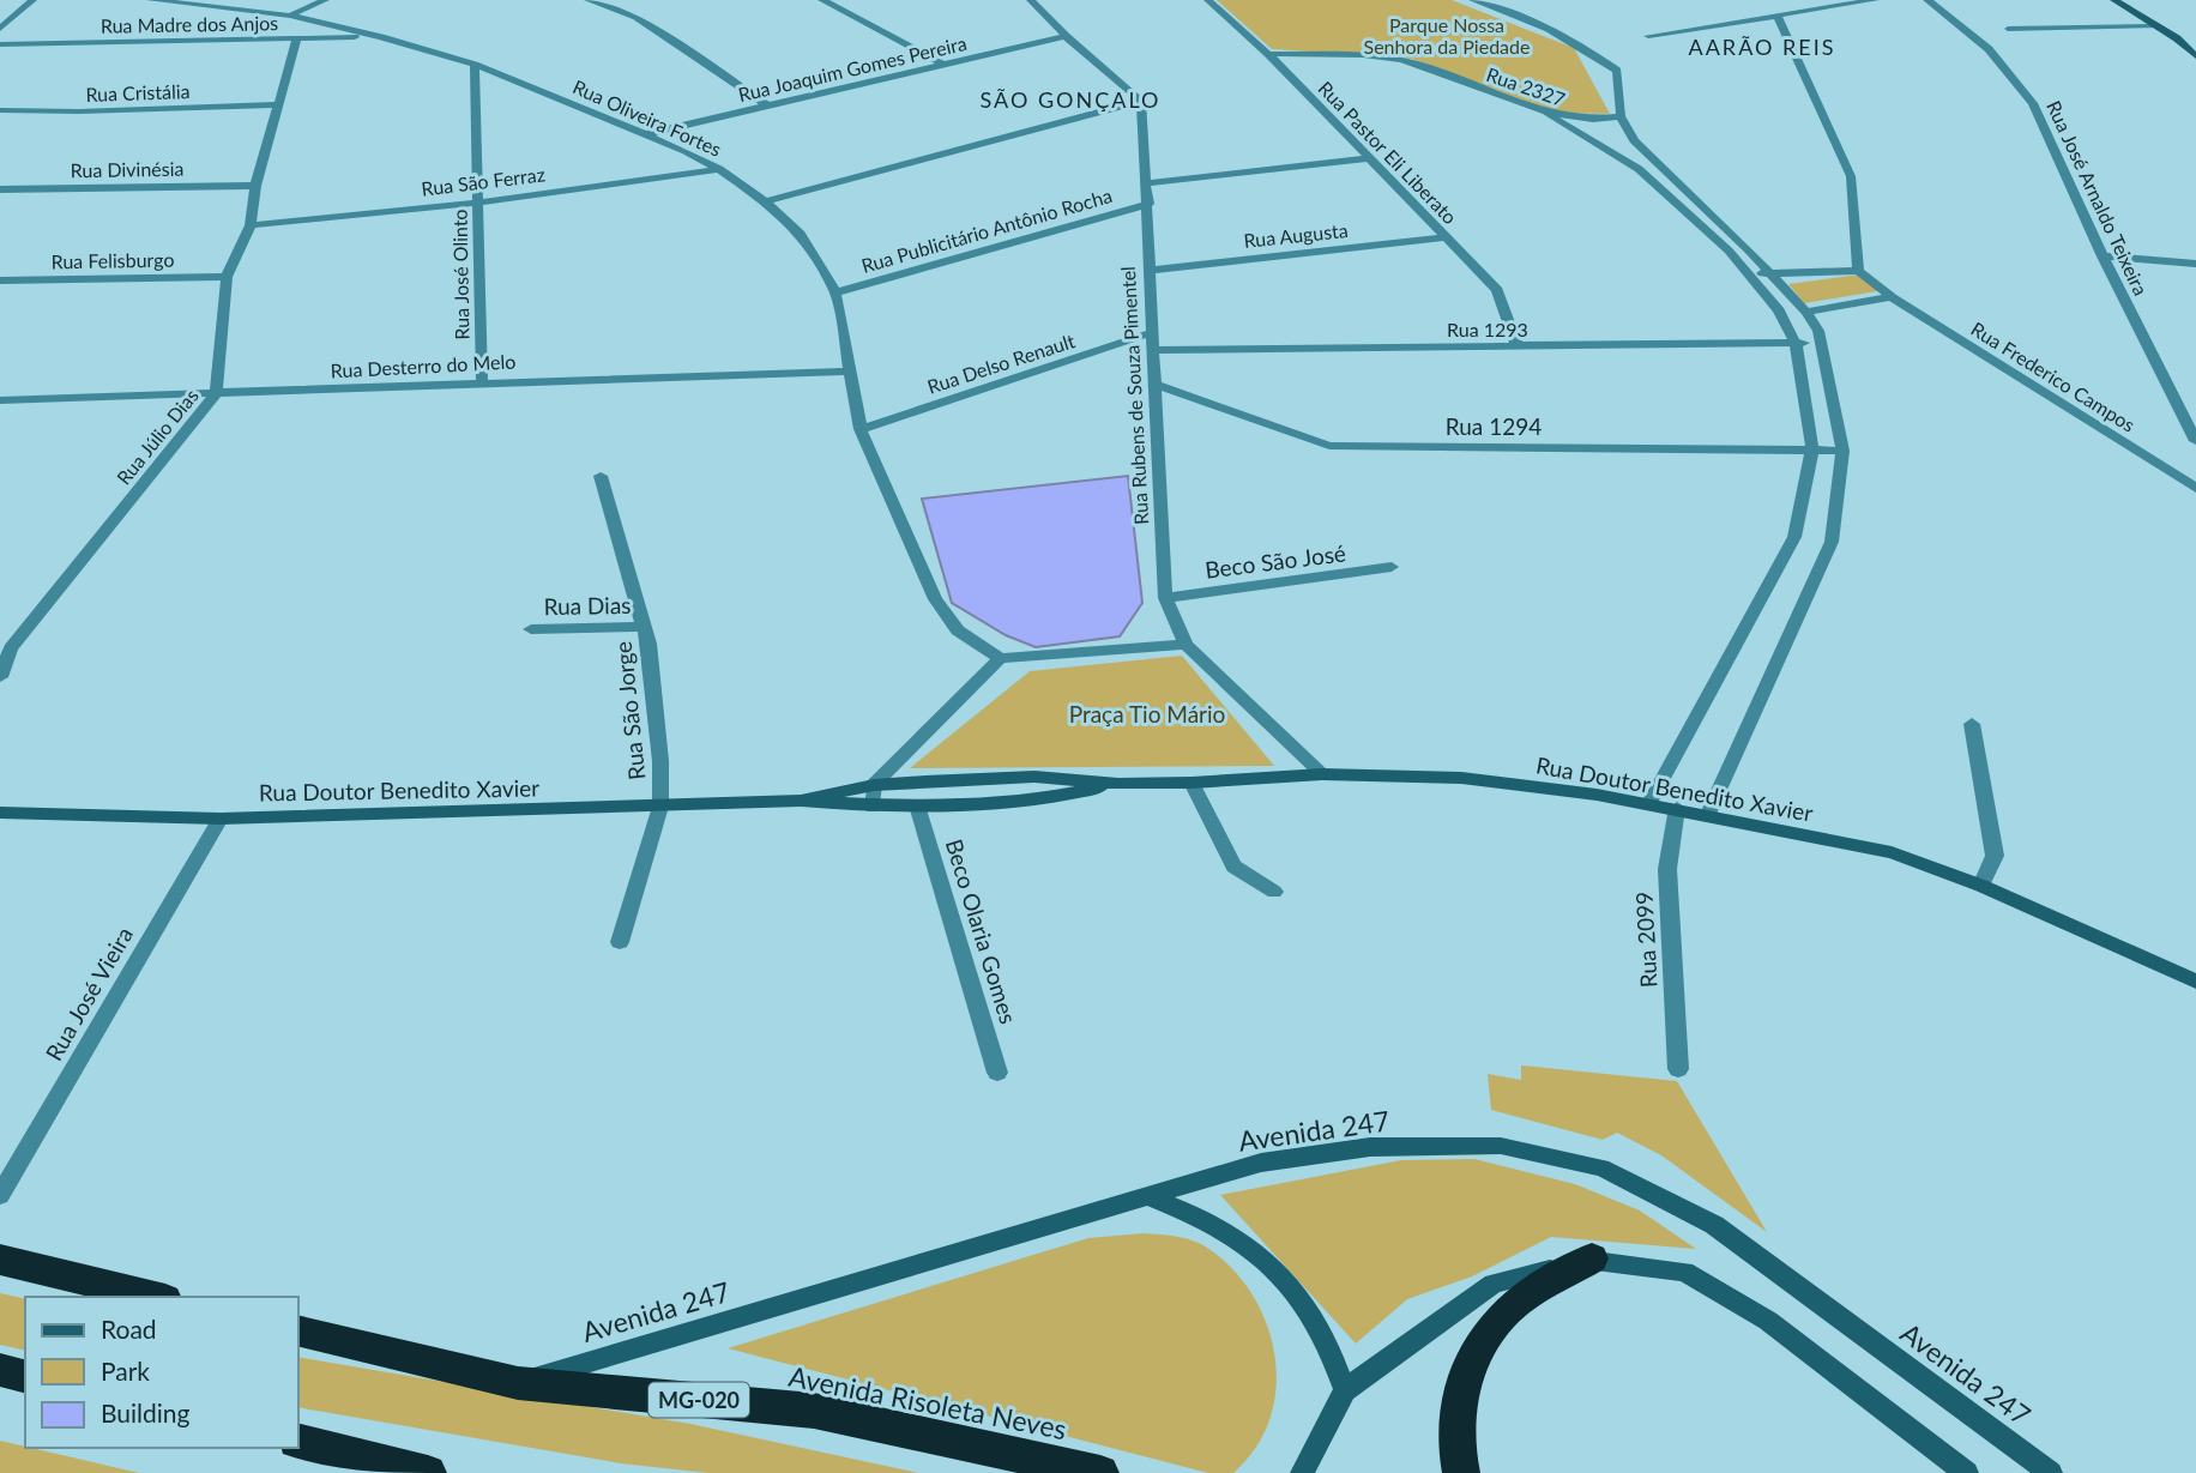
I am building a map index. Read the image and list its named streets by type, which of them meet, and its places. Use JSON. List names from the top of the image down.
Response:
{
  "streets": {
    "highway": ["MG-020", "Avenida Risoleta Neves"],
    "street": [
      "Rua Madre dos Anjos",
      "Rua Joaquim Gomes Pereira",
      "Rua 2327",
      "Rua Cristália",
      "Rua Oliveira Fortes",
      "Rua Pastor Eli Liberato",
      "Rua Divinésia",
      "Rua São Ferraz",
      "Rua José Arnaldo Teixeira",
      "Rua Publicitário Antônio Rocha",
      "Rua Augusta",
      "Rua Felisburgo",
      "Rua José Olinto",
      "Rua 1293",
      "Rua Delso Renault",
      "Rua Desterro do Melo",
      "Rua Frederico Campos",
      "Rua Rubens de Souza Pimentel",
      "Rua 1294",
      "Rua Júlio Dias",
      "Beco São José",
      "Rua Dias",
      "Rua São Jorge",
      "Rua Doutor Benedito Xavier",
      "Beco Olaria Gomes",
      "Rua 2099",
      "Rua José Vieira",
      "Avenida 247"
    ]
  },
  "crossings": [
    ["Rua Madre dos Anjos", "Rua Oliveira Fortes"],
    ["Rua Madre dos Anjos", "Rua Júlio Dias"],
    ["Rua Joaquim Gomes Pereira", "Rua Oliveira Fortes"],
    ["Rua 2327", "Rua Pastor Eli Liberato"],
    ["Rua 2327", "Rua 1293"],
    ["Rua 2327", "Rua 1294"],
    ["Rua Cristália", "Rua Júlio Dias"],
    ["Rua Oliveira Fortes", "Rua São Ferraz"],
    ["Rua Oliveira Fortes", "Rua Publicitário Antônio Rocha"],
    ["Rua Oliveira Fortes", "Rua José Olinto"],
    ["Rua Oliveira Fortes", "Rua Delso Renault"],
    ["Rua Oliveira Fortes", "Rua Desterro do Melo"],
    ["Rua Pastor Eli Liberato", "Rua Augusta"],
    ["Rua Pastor Eli Liberato", "Rua 1293"],
    ["Rua Divinésia", "Rua Júlio Dias"],
    ["Rua São Ferraz", "Rua José Olinto"],
    ["Rua São Ferraz", "Rua Júlio Dias"],
    ["Rua Publicitário Antônio Rocha", "Rua Rubens de Souza Pimentel"],
    ["Rua Augusta", "Rua Rubens de Souza Pimentel"],
    ["Rua Felisburgo", "Rua Júlio Dias"],
    ["Rua José Olinto", "Rua Desterro do Melo"],
    ["Rua 1293", "Rua Rubens de Souza Pimentel"],
    ["Rua Delso Renault", "Rua Rubens de Souza Pimentel"],
    ["Rua Desterro do Melo", "Rua Júlio Dias"],
    ["Rua Rubens de Souza Pimentel", "Rua 1294"],
    ["Rua Rubens de Souza Pimentel", "Beco São José"],
    ["Rua Rubens de Souza Pimentel", "Rua Doutor Benedito Xavier"],
    ["Rua Dias", "Rua São Jorge"],
    ["Rua São Jorge", "Rua Doutor Benedito Xavier"],
    ["Rua Doutor Benedito Xavier", "Beco Olaria Gomes"],
    ["Rua Doutor Benedito Xavier", "Rua 2099"],
    ["Rua Doutor Benedito Xavier", "Rua José Vieira"],
    ["Avenida 247", "Avenida Risoleta Neves"]
  ],
  "districts": ["AARÃO REIS", "SÃO GONÇALO"],
  "parks": ["Parque Nossa Senhora da Piedade", "Praça Tio Mário"],
  "legend": ["Road", "Park", "Building"]
}
